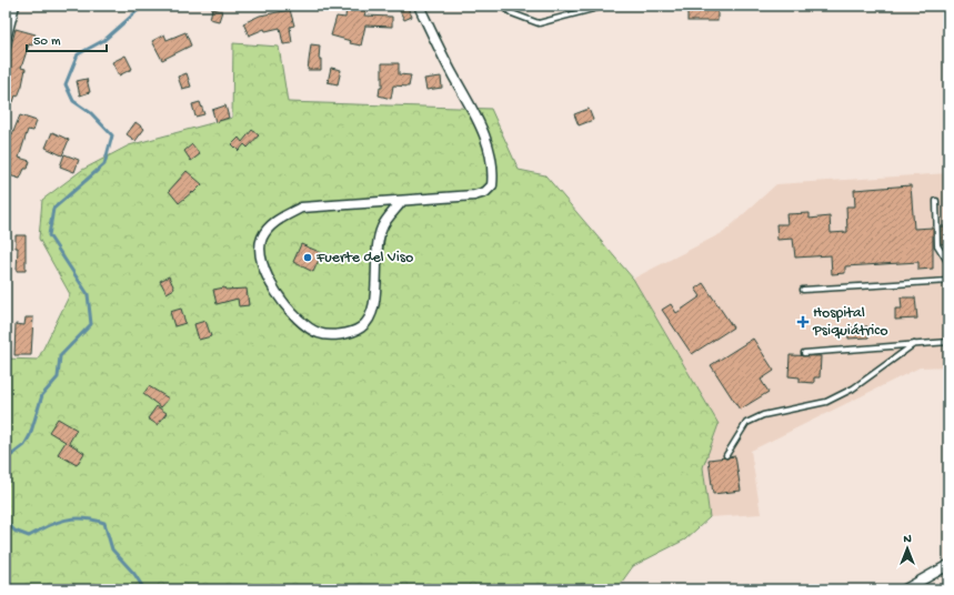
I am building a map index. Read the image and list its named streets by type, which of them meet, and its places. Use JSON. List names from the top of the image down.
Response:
{
  "places": {
    "other": ["Fuerte del Viso"],
    "health": ["Hospital Psiquiátrico"]
  },
  "scale_bar": "50 m",
  "north": "top"
}
